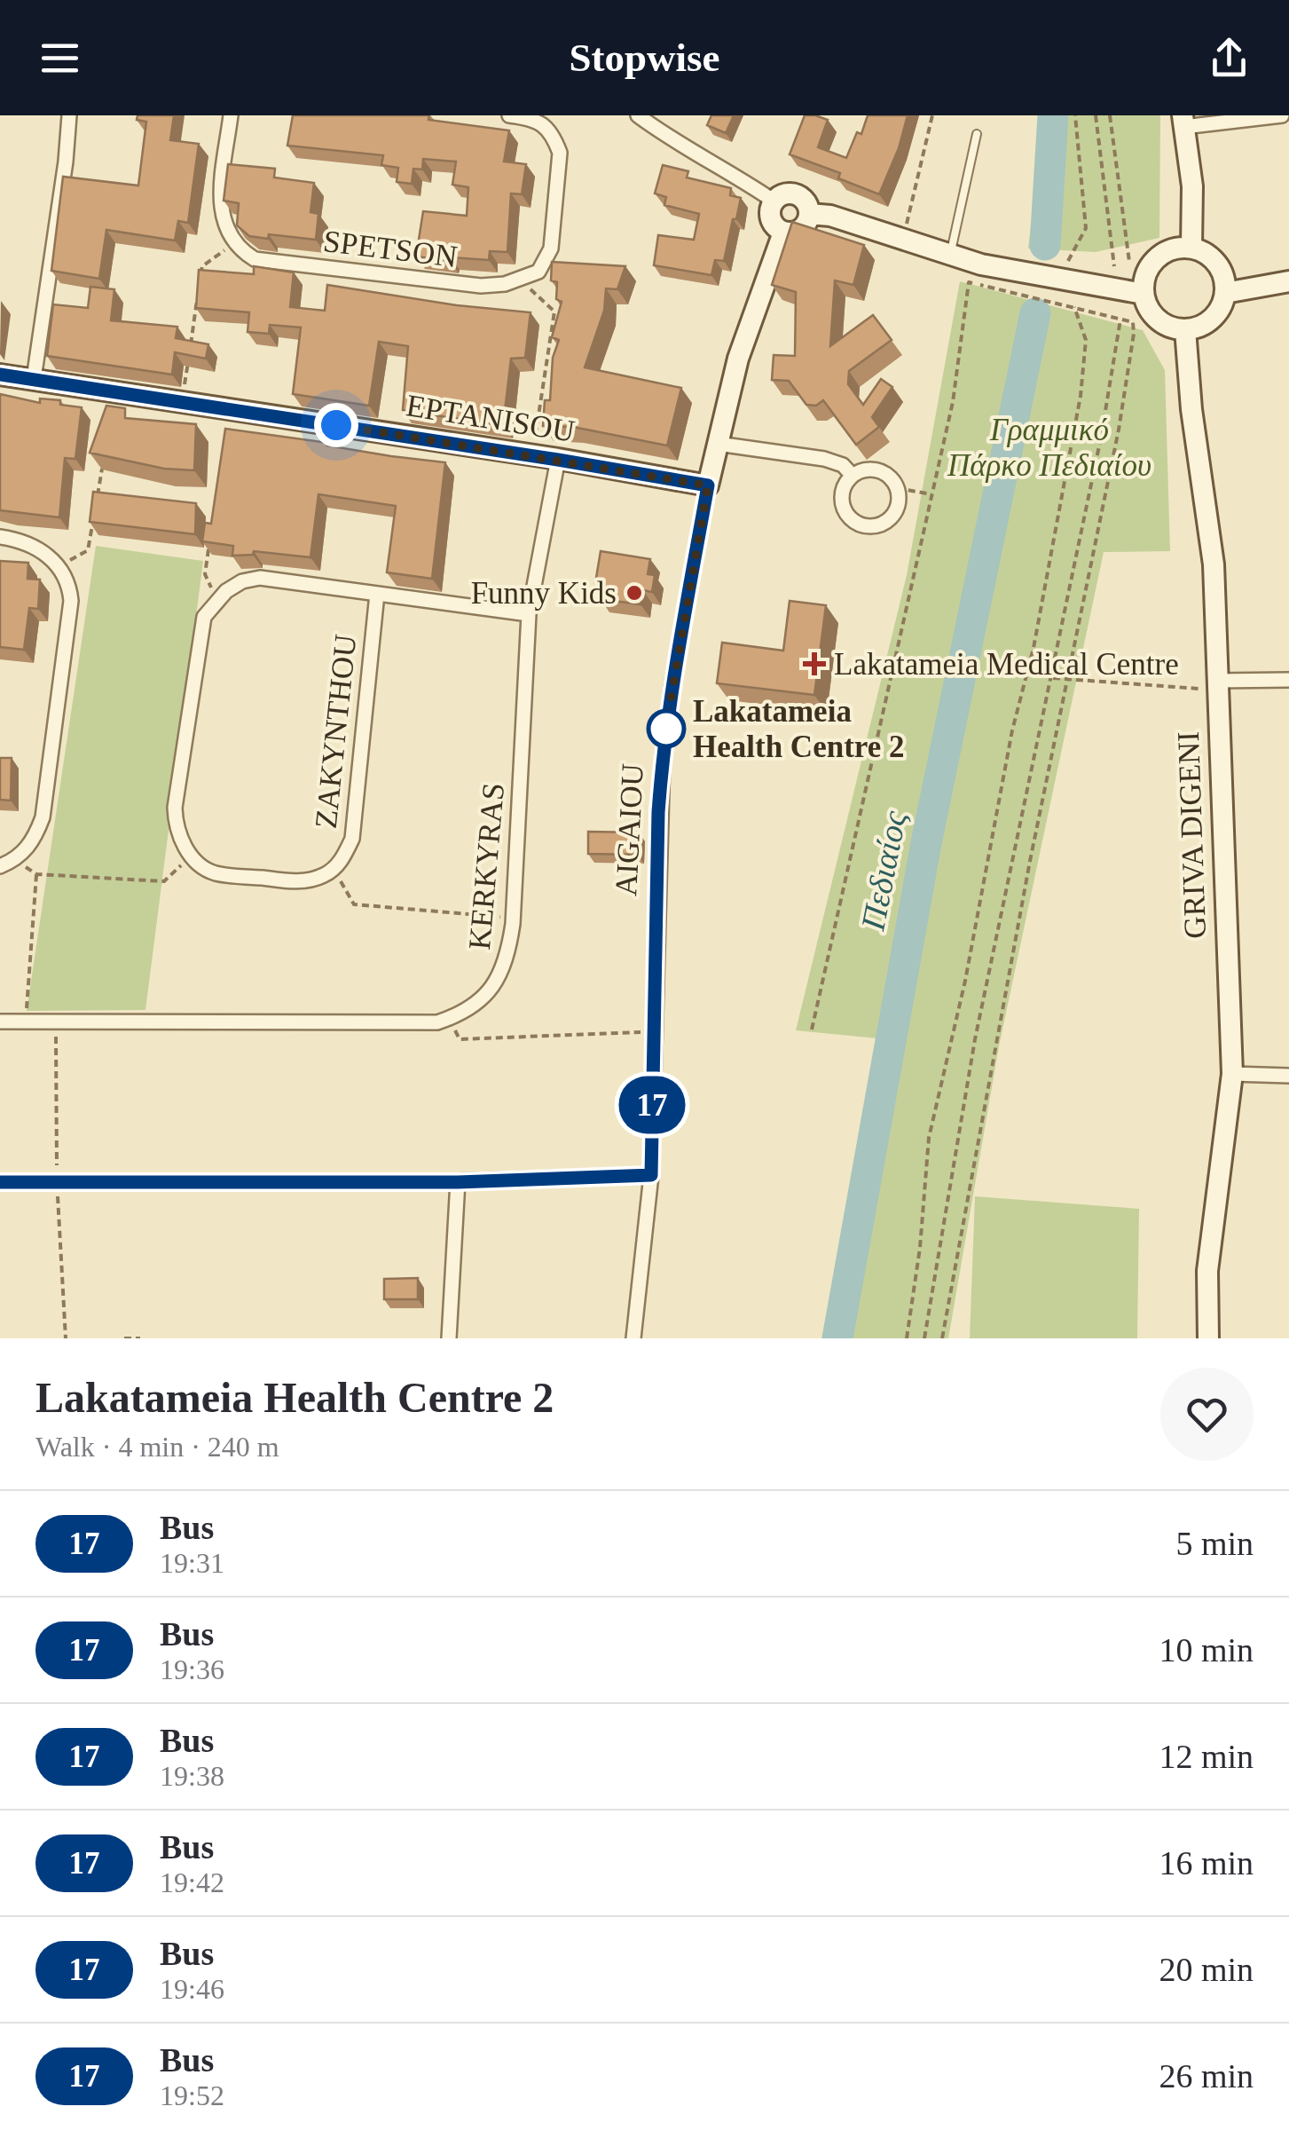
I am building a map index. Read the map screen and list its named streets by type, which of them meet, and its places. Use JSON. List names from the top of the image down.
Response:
{
  "streets": {
    "street": [
      "SPETSON",
      "EPTANISOU",
      "ZAKYNTHOU",
      "AIGAIOU",
      "GRIVA DIGENI",
      "KERKYRAS"
    ]
  },
  "crossings": [
    ["EPTANISOU", "AIGAIOU"],
    ["EPTANISOU", "KERKYRAS"],
    ["ZAKYNTHOU", "KERKYRAS"]
  ],
  "water": ["Πεδιαίος"],
  "parks": ["Γραμμικό Πάρκο Πεδιαίου"],
  "places": {
    "other": ["Funny Kids", "Lakatameia Health Centre 2"],
    "health": ["Lakatameia Medical Centre"]
  },
  "lines": ["bus line 17"],
  "page": {
    "header": "Stopwise",
    "on_map": "17",
    "heading": ["Lakatameia Health Centre 2", "Walk · 4 min · 240 m"],
    "list": [
      {
        "mark": "17",
        "name": "Bus",
        "note": "19:31",
        "value": "5 min"
      },
      {
        "mark": "17",
        "name": "Bus",
        "note": "19:36",
        "value": "10 min"
      },
      {
        "mark": "17",
        "name": "Bus",
        "note": "19:38",
        "value": "12 min"
      },
      {
        "mark": "17",
        "name": "Bus",
        "note": "19:42",
        "value": "16 min"
      },
      {
        "mark": "17",
        "name": "Bus",
        "note": "19:46",
        "value": "20 min"
      },
      {
        "mark": "17",
        "name": "Bus",
        "note": "19:52",
        "value": "26 min"
      }
    ]
  }
}
